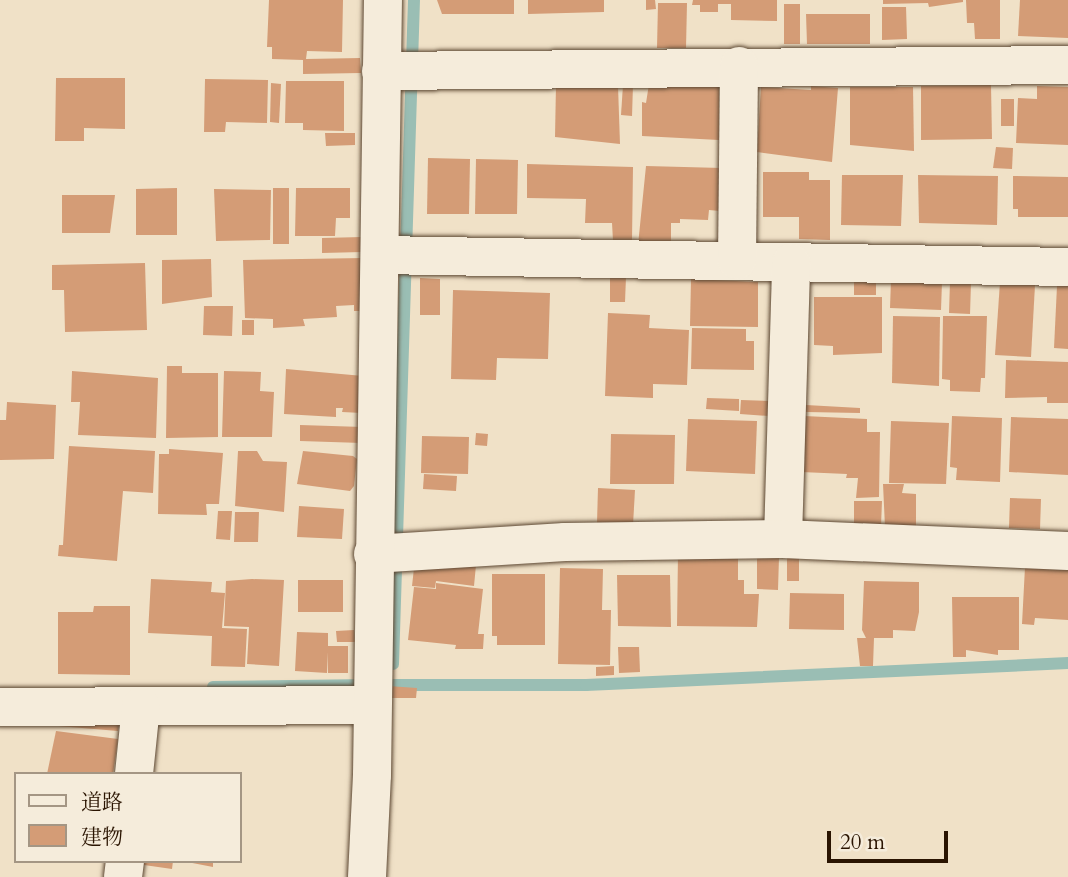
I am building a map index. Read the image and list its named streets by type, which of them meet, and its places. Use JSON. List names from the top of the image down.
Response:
{
  "legend": ["道路", "建物"],
  "scale_bar": "20 m"
}
